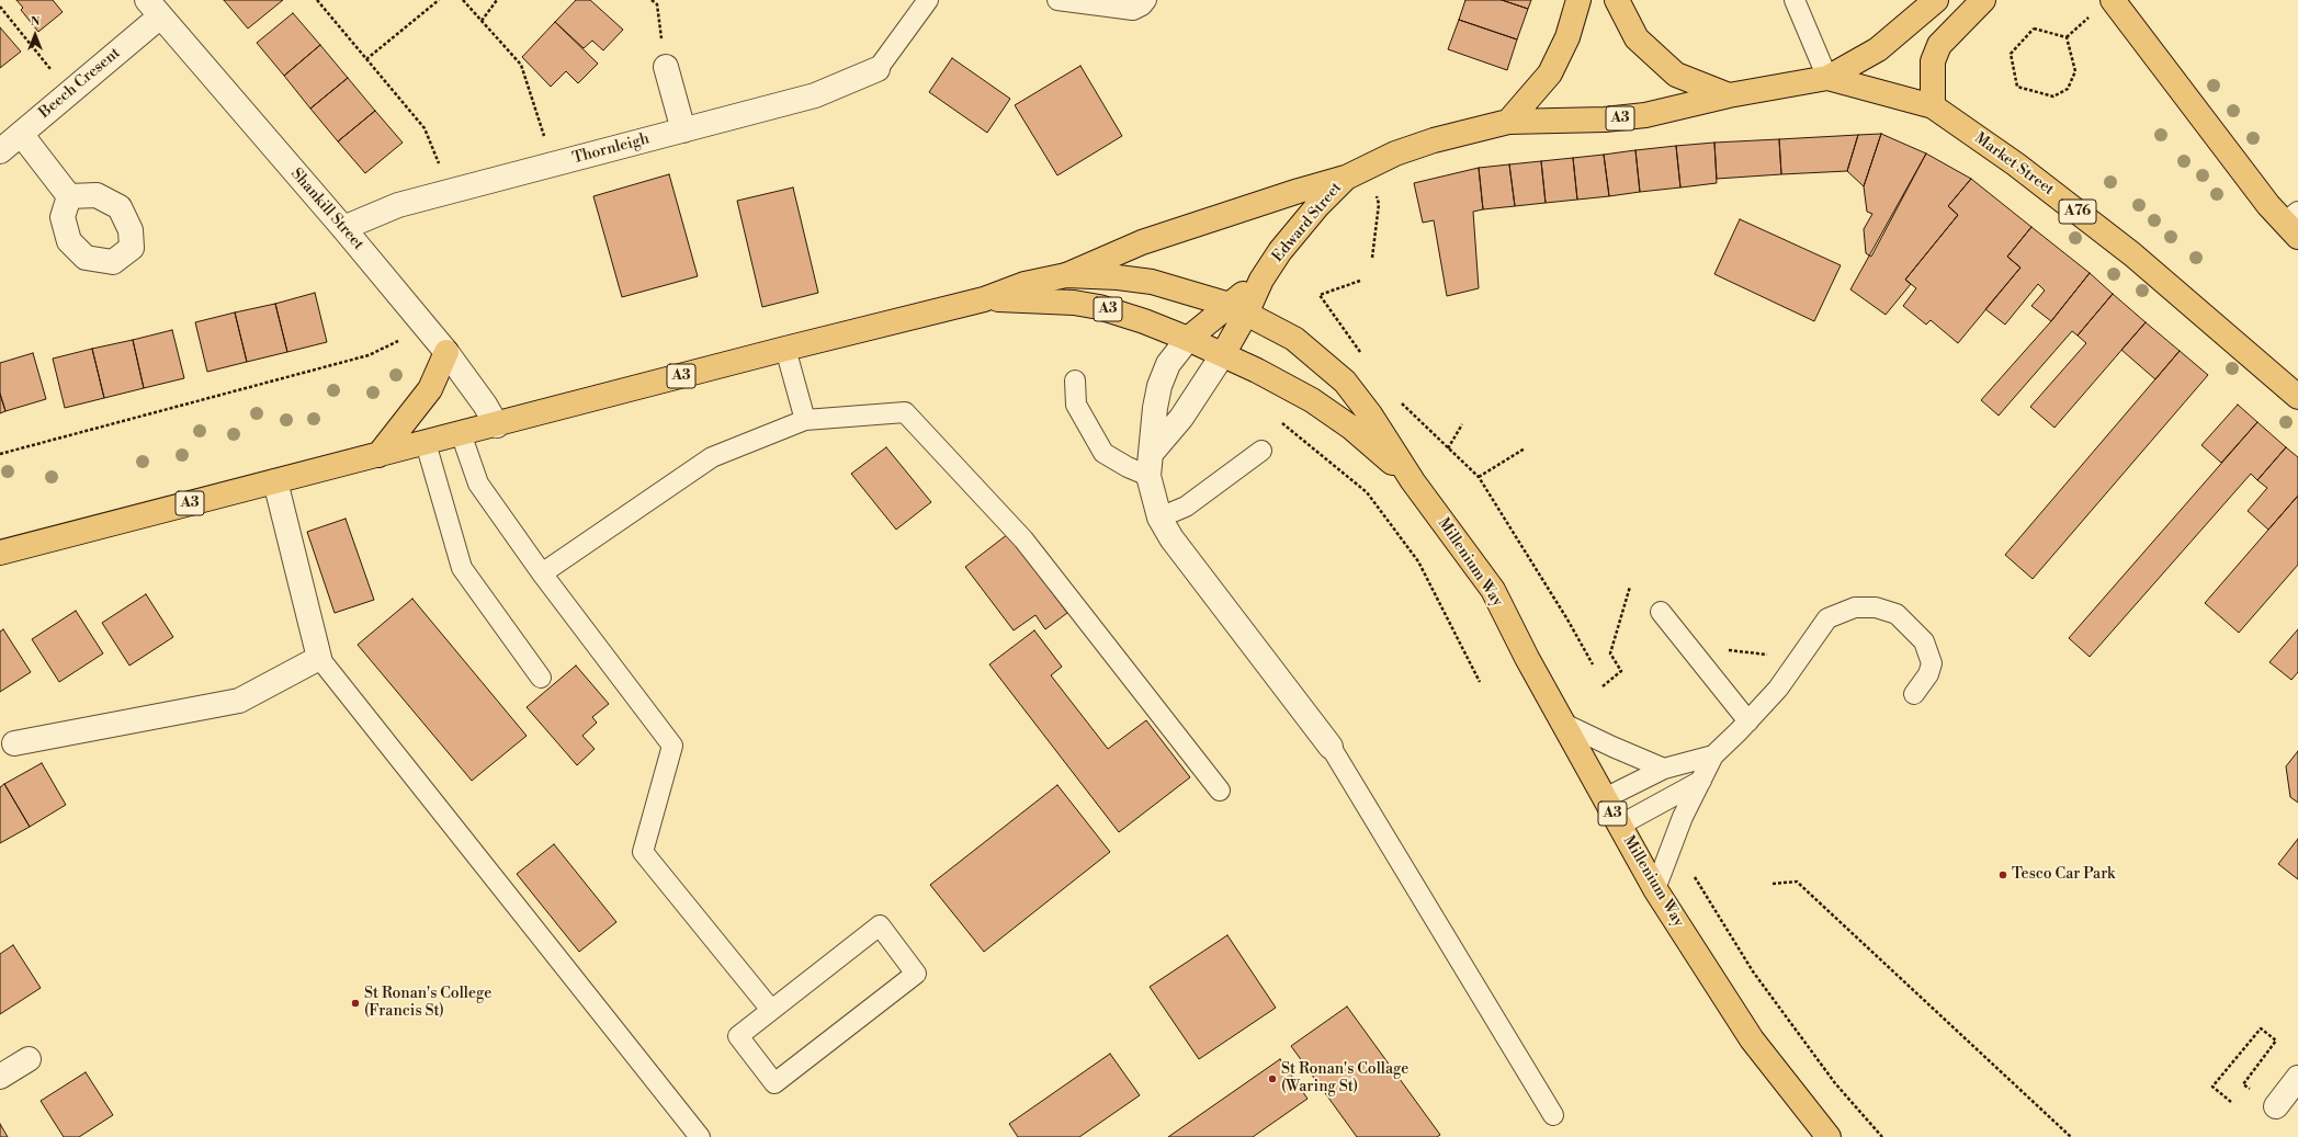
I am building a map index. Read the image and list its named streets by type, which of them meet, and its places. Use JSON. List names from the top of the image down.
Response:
{
  "streets": {
    "main road": [
      "A3",
      "Market Street",
      "A76",
      "Edward Street",
      "Millenium Way"
    ],
    "street": ["Beech Cresent", "Thornleigh", "Shankill Street"]
  },
  "crossings": [
    ["Beech Cresent", "Shankill Street"],
    ["A3", "Shankill Street"],
    ["A3", "A76"],
    ["A3", "Edward Street"],
    ["A3", "Millenium Way"],
    ["Thornleigh", "Shankill Street"],
    ["Market Street", "A76"],
    ["Edward Street", "Millenium Way"]
  ],
  "places": ["Tesco Car Park", "St Ronan's College (Francis St)", "St Ronan's Collage (Waring St)"],
  "north": "top"
}
